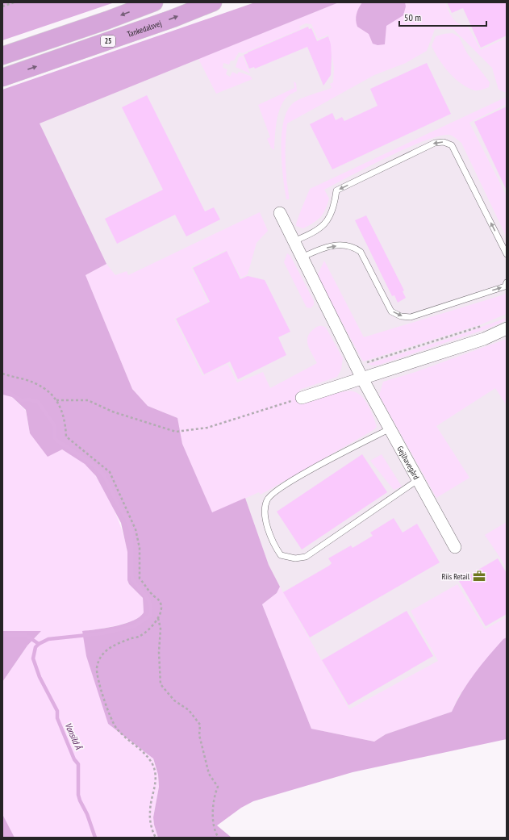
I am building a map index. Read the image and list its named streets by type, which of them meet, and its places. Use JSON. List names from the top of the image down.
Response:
{
  "streets": {
    "highway": ["Tankedalsvej", "25"],
    "street": ["Gejlhavegård"]
  },
  "water": ["Vonsild Å"],
  "places": {
    "office": ["Riis Retail"]
  },
  "scale_bar": "50 m"
}
